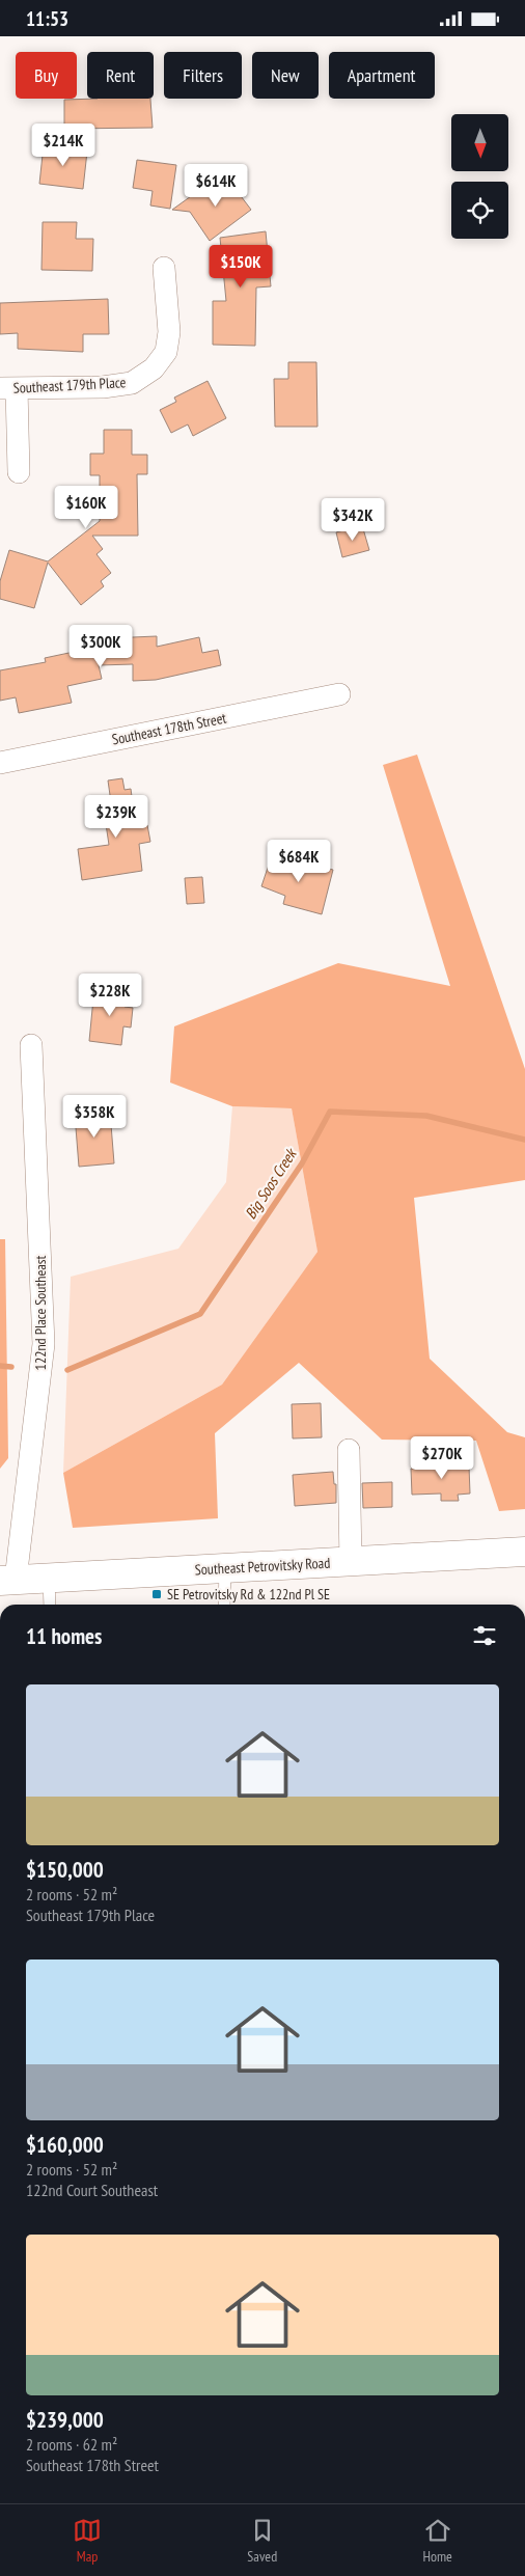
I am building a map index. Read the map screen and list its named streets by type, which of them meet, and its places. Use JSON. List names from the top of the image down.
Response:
{
  "streets": {
    "main road": ["Southeast Petrovitsky Road"],
    "street": ["Southeast 179th Place", "Southeast 178th Street", "122nd Place Southeast"]
  },
  "crossings": [
    ["122nd Place Southeast", "Southeast Petrovitsky Road"]
  ],
  "water": ["Big Soos Creek"],
  "places": {
    "transit": ["SE Petrovitsky Rd & 122nd Pl SE"]
  },
  "north": "bottom",
  "page": {
    "status": "11:53",
    "chip": [
      "Buy",
      "Rent",
      "Filters",
      "New",
      "Apartment"
    ],
    "price": [
      "$214K",
      "$614K",
      "$150K",
      "$160K",
      "$342K",
      "$300K",
      "$239K",
      "$684K",
      "$228K",
      "$358K",
      "$270K"
    ],
    "heading": "11 homes",
    "list": [
      {
        "name": "$150,000",
        "note": "2 rooms · 52 m² · Southeast 179th Place"
      },
      {
        "name": "$160,000",
        "note": "2 rooms · 52 m² · 122nd Court Southeast"
      },
      {
        "name": "$239,000",
        "note": "2 rooms · 62 m² · Southeast 178th Street"
      }
    ],
    "tabs": ["Map", "Saved", "Home"]
  }
}
